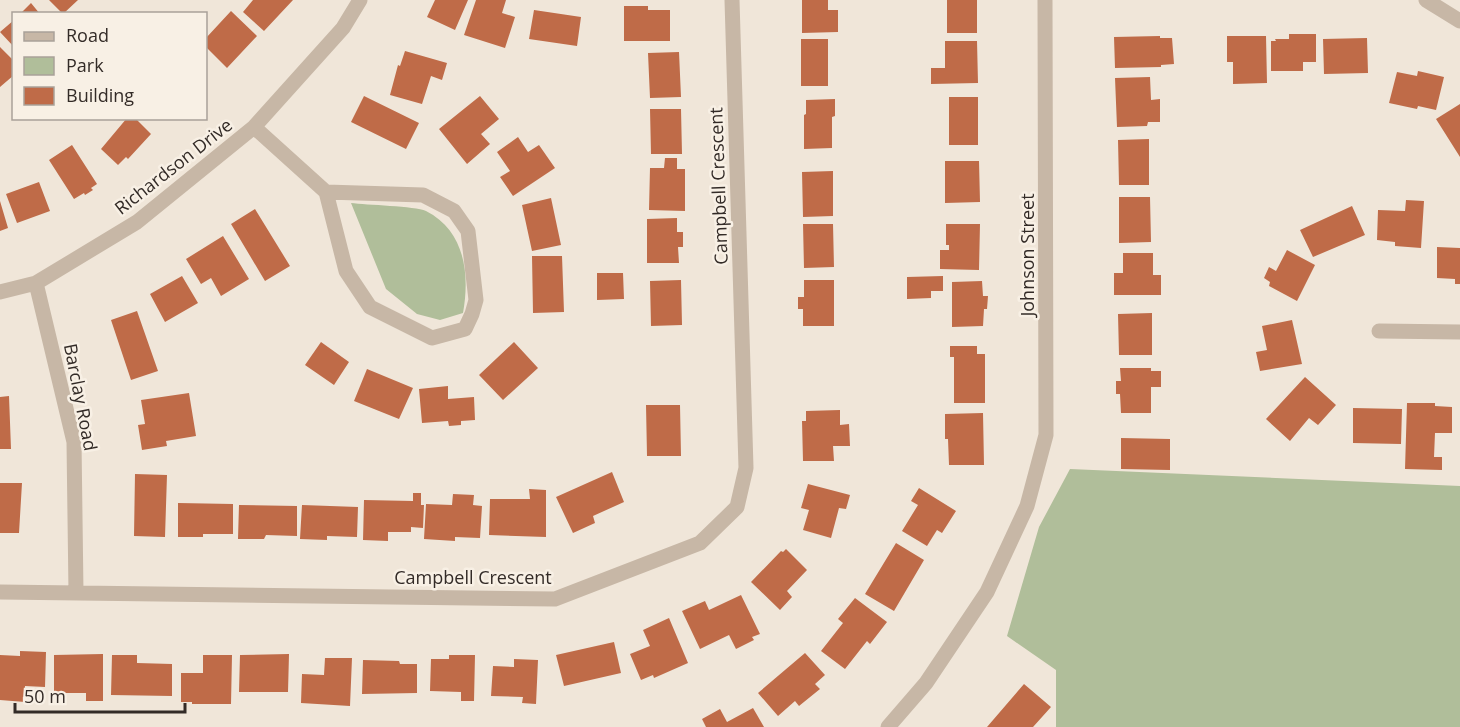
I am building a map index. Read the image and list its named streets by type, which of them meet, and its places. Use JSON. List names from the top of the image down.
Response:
{
  "streets": {
    "street": [
      "Richardson Drive",
      "Campbell Crescent",
      "Johnson Street",
      "Barclay Road"
    ]
  },
  "crossings": [
    ["Richardson Drive", "Barclay Road"],
    ["Campbell Crescent", "Barclay Road"]
  ],
  "legend": ["Road", "Park", "Building"],
  "scale_bar": "50 m"
}
